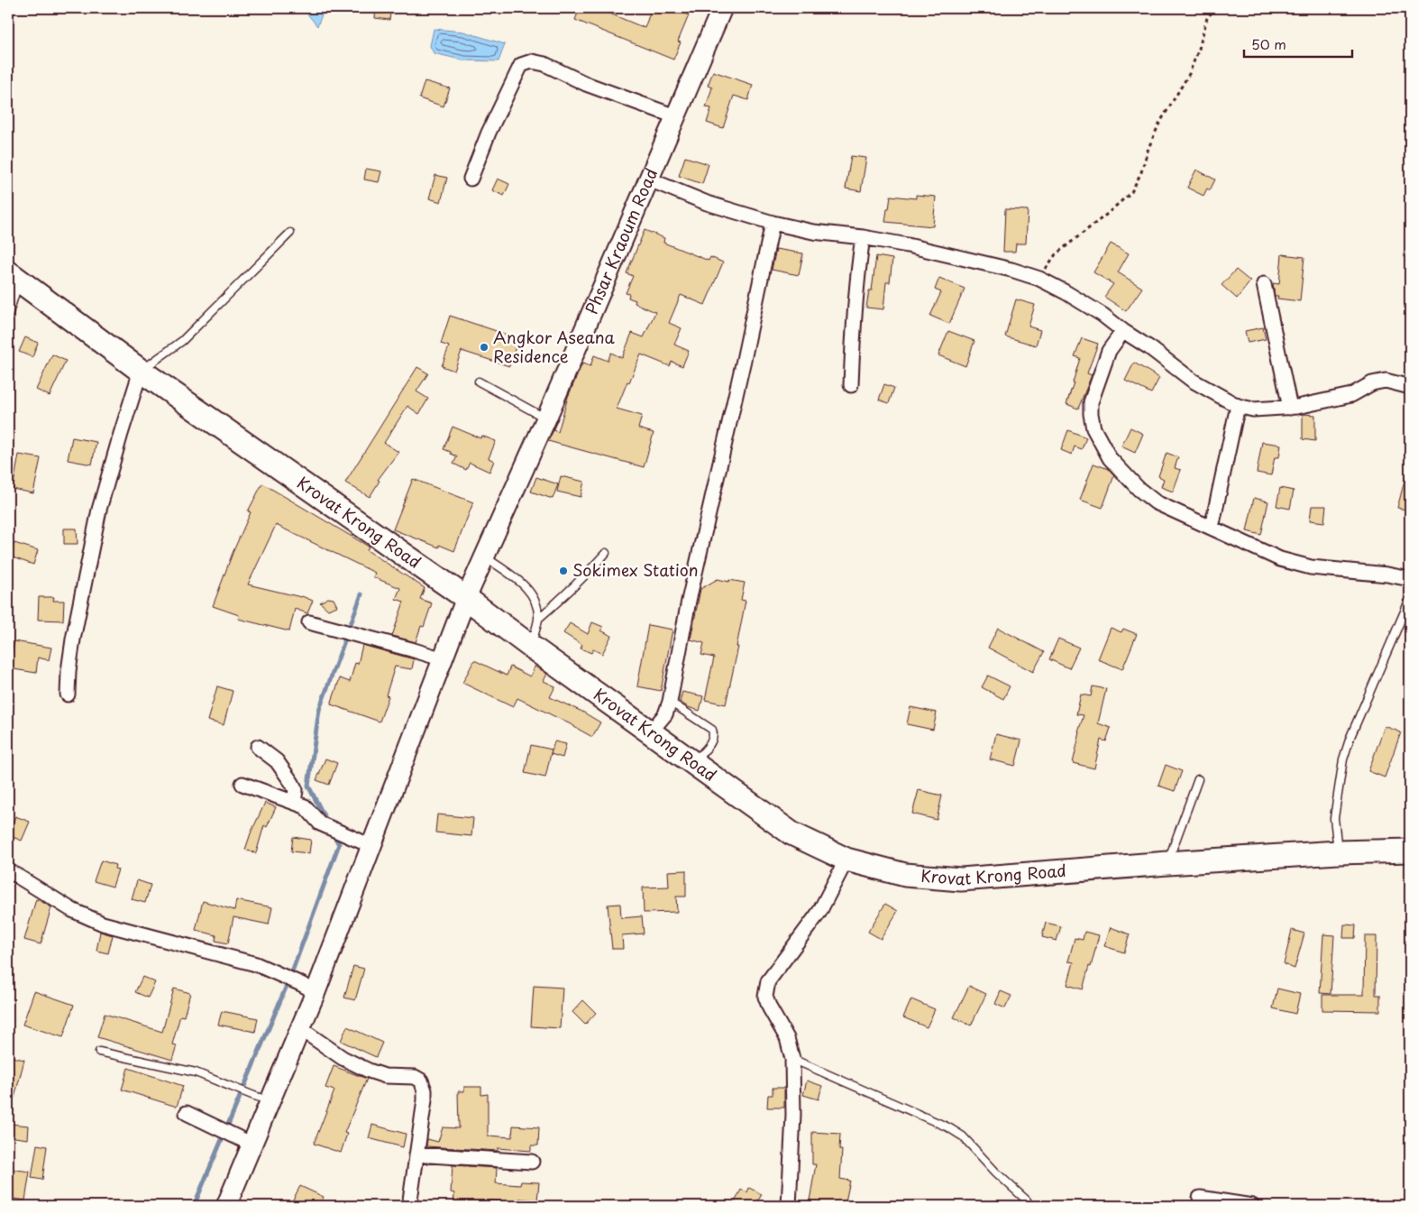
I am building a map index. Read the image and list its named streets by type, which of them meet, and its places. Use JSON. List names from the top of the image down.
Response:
{
  "streets": {
    "highway": ["Krovat Krong Road"],
    "main road": ["Phsar Kraoum Road"]
  },
  "crossings": [
    ["Phsar Kraoum Road", "Krovat Krong Road"]
  ],
  "places": ["Angkor Aseana Residence", "Sokimex Station"],
  "scale_bar": "50 m"
}
